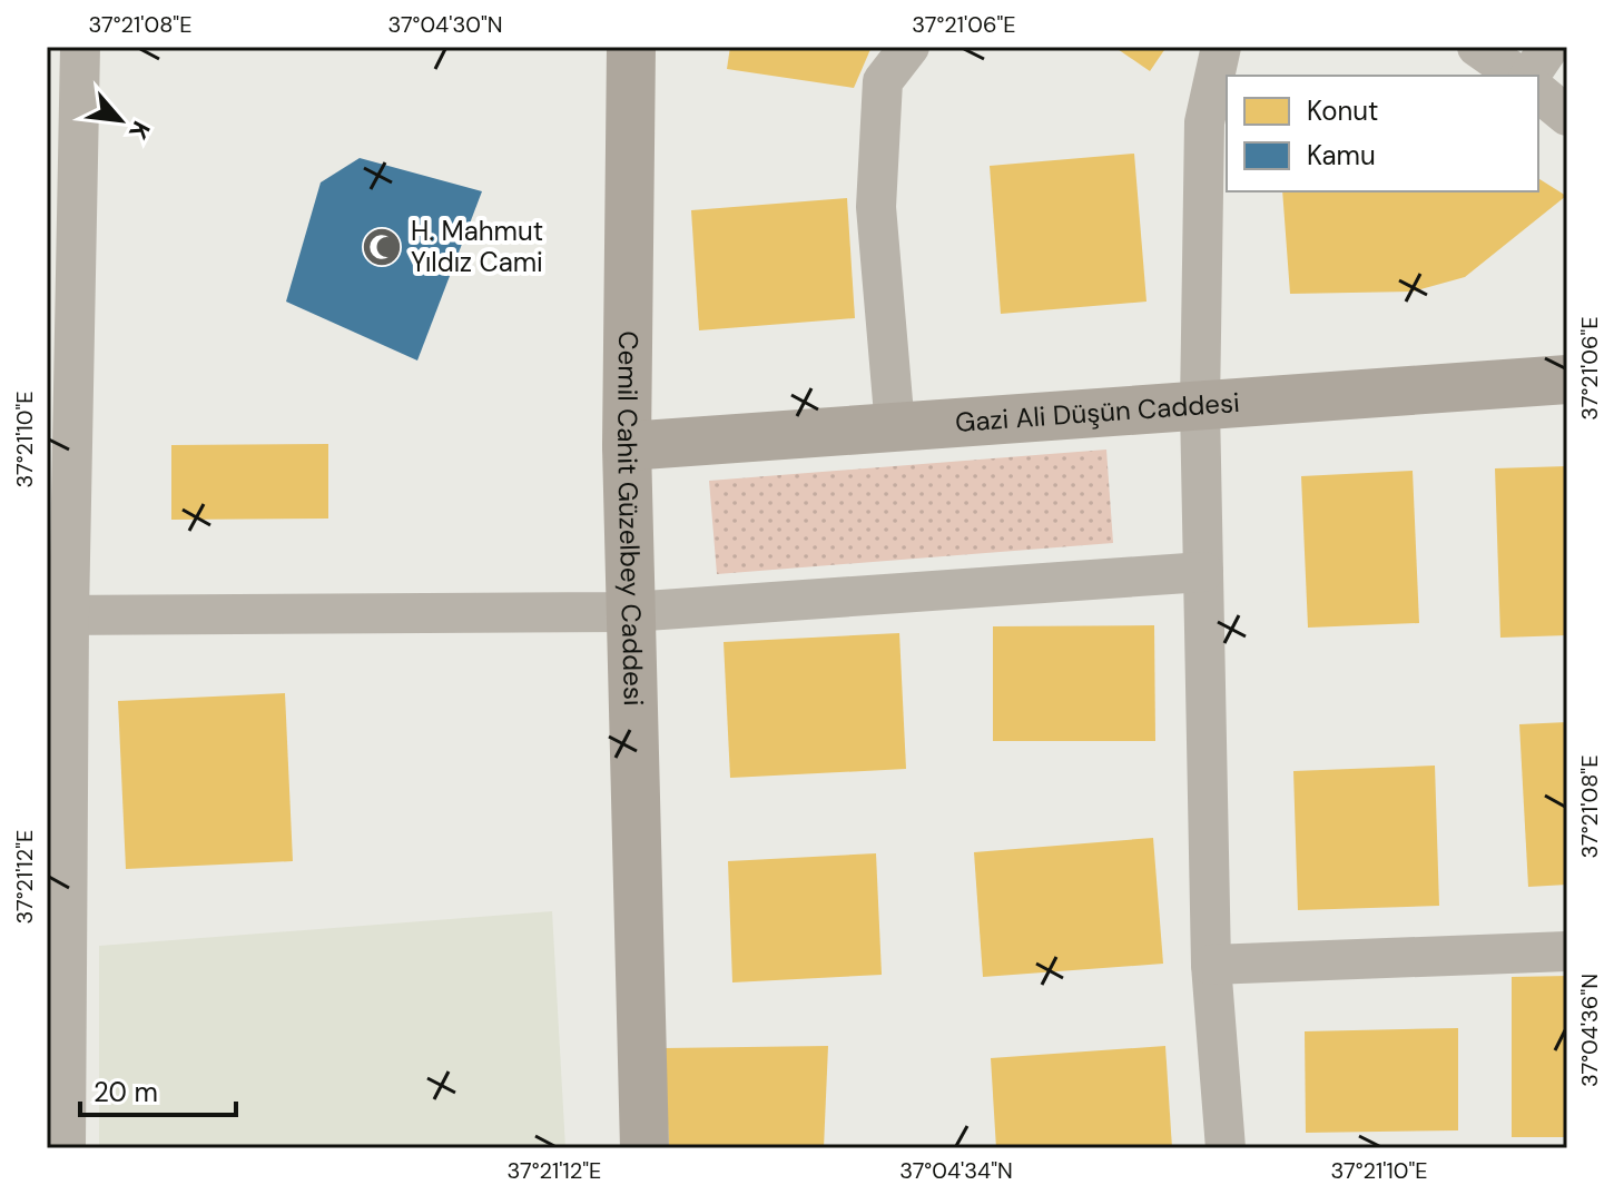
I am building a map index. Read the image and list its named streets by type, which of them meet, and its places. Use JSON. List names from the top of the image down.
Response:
{
  "streets": {
    "street": ["Gazi Ali Düşün Caddesi", "Cemil Cahit Güzelbey Caddesi"]
  },
  "crossings": [
    ["Gazi Ali Düşün Caddesi", "Cemil Cahit Güzelbey Caddesi"]
  ],
  "places": {
    "mosque": ["H. Mahmut Yıldız Cami"]
  },
  "legend": ["Konut", "Kamu"],
  "scale_bar": "20 m",
  "north": "bottom right",
  "coordinates": [
    "37°21'08\"E",
    "37°04'30\"N",
    "37°21'06\"E",
    "37°21'10\"E",
    "37°21'12\"E",
    "37°04'36\"N",
    "37°04'34\"N"
  ]
}
